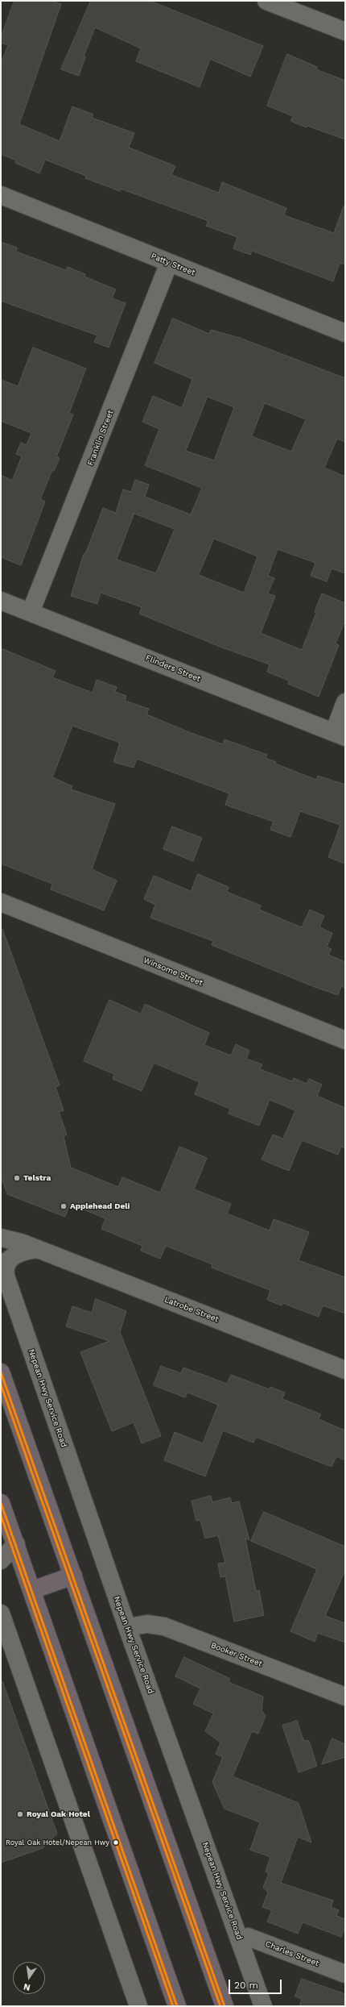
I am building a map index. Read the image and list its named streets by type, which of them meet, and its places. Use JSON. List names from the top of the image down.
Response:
{
  "streets": {
    "street": [
      "Patty Street",
      "Franklin Street",
      "Flinders Street",
      "Winsome Street",
      "Latrobe Street",
      "Nepean Hwy Service Road",
      "Booker Street",
      "Charles Street"
    ]
  },
  "crossings": [
    ["Patty Street", "Franklin Street"],
    ["Franklin Street", "Flinders Street"],
    ["Nepean Hwy Service Road", "Booker Street"],
    ["Nepean Hwy Service Road", "Charles Street"]
  ],
  "places": [
    "Telstra",
    "Applehead Deli",
    "Royal Oak Hotel",
    "Royal Oak Hotel/Nepean Hwy"
  ],
  "scale_bar": "20 m",
  "north": "bottom"
}
